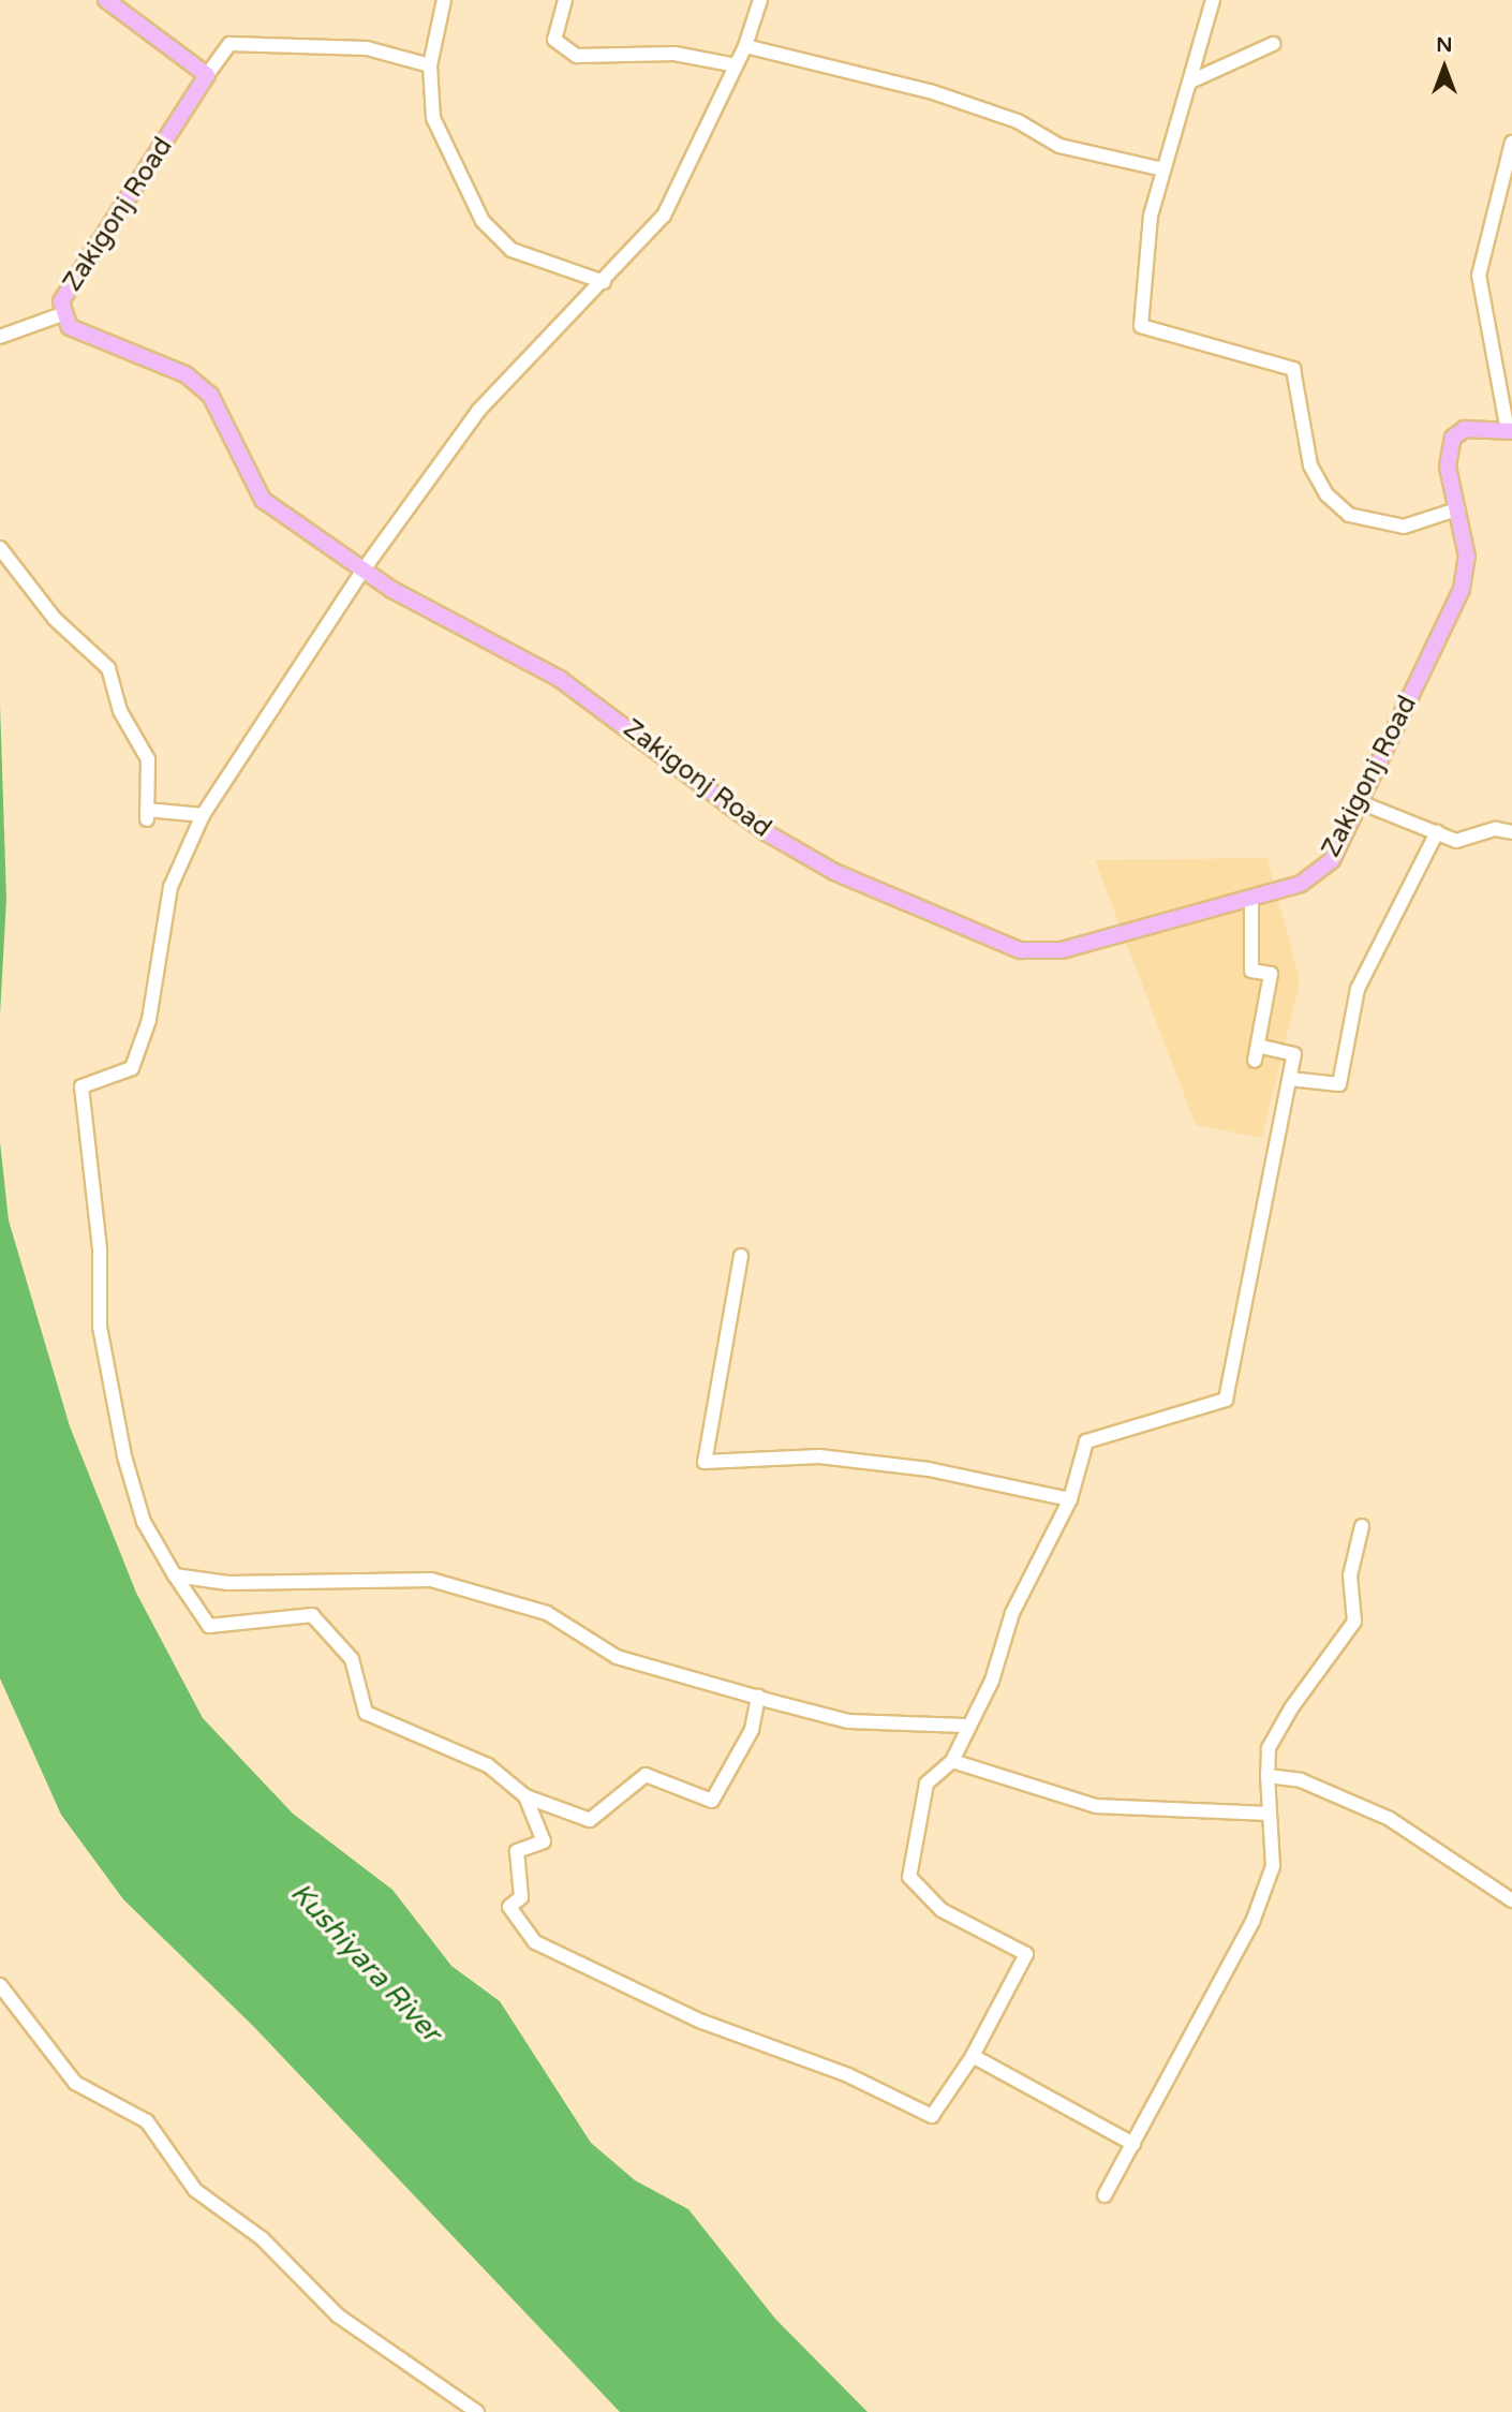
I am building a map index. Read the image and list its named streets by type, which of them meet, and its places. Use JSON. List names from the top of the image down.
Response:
{
  "streets": {
    "main road": ["Zakigonj Road"]
  },
  "water": ["Kushiyara River"],
  "north": "top"
}
